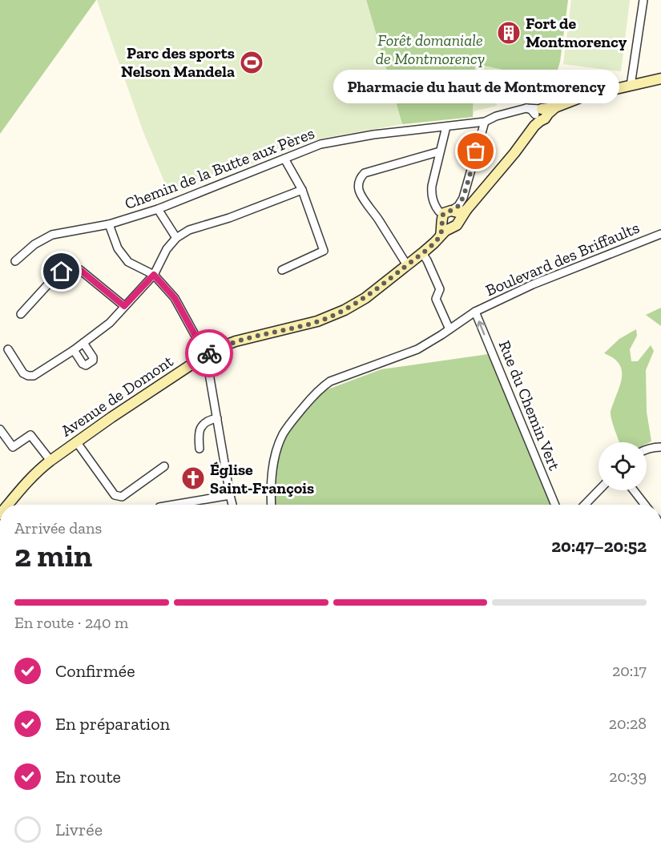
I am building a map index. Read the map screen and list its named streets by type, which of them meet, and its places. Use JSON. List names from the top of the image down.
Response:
{
  "streets": {
    "main road": ["Avenue de Domont"],
    "street": ["Chemin de la Butte aux Pères", "Boulevard des Briffaults", "Rue du Chemin Vert"]
  },
  "crossings": [
    ["Boulevard des Briffaults", "Rue du Chemin Vert"]
  ],
  "one_way": ["Rue du Chemin Vert"],
  "parks": ["Forêt domaniale de Montmorency"],
  "places": {
    "building": ["Fort de Montmorency"],
    "sports": ["Parc des sports Nelson Mandela"],
    "other": ["Pharmacie du haut de Montmorency"],
    "church": ["Église Saint-François"]
  },
  "page": {
    "bubble": "Pharmacie du haut de Montmorency",
    "heading": ["2 min", "Arrivée dans", "20:47–20:52"],
    "bar": "En route · 240 m",
    "list": [
      ["Confirmée", "20:17"],
      ["En préparation", "20:28"],
      ["En route", "20:39"],
      "Livrée"
    ]
  }
}
